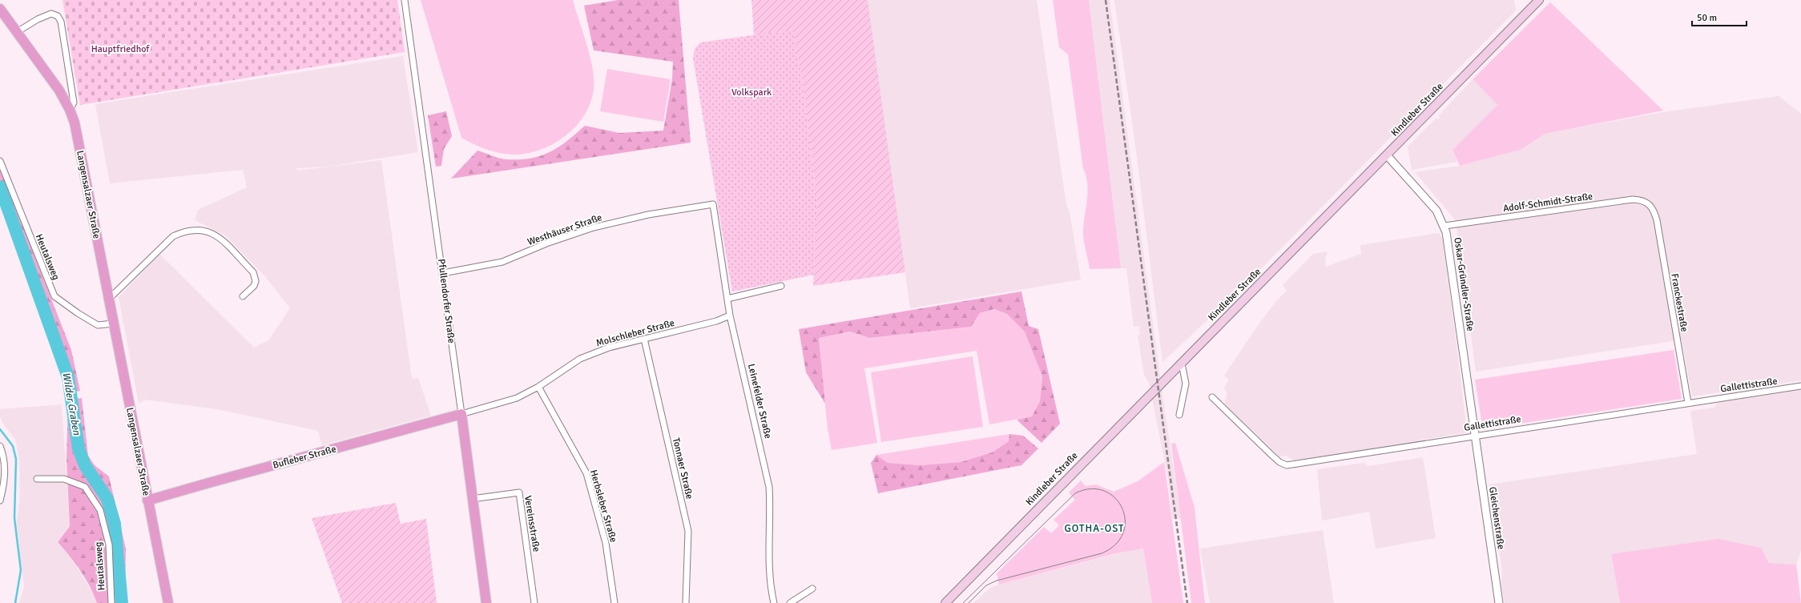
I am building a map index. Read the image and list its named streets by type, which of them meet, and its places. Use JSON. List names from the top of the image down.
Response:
{
  "streets": {
    "main road": [
      "Kindleber Straße",
      "Langensalzaer Straße",
      "Pfullendorfer Straße",
      "Bufleber Straße"
    ],
    "street": [
      "Adolf-Schmidt-Straße",
      "Westhäuser Straße",
      "Heutalsweg",
      "Oskar-Gründler-Straße",
      "Franckestraße",
      "Molschleber Straße",
      "Gallettistraße",
      "Leinefelder Straße",
      "Tonnaer Straße",
      "Herbsleber Straße",
      "Gleichenstraße",
      "Vereinsstraße"
    ]
  },
  "crossings": [
    ["Kindleber Straße", "Oskar-Gründler-Straße"],
    ["Langensalzaer Straße", "Heutalsweg"],
    ["Langensalzaer Straße", "Bufleber Straße"],
    ["Adolf-Schmidt-Straße", "Oskar-Gründler-Straße"],
    ["Adolf-Schmidt-Straße", "Franckestraße"],
    ["Westhäuser Straße", "Pfullendorfer Straße"],
    ["Westhäuser Straße", "Leinefelder Straße"],
    ["Oskar-Gründler-Straße", "Gallettistraße"],
    ["Oskar-Gründler-Straße", "Gleichenstraße"],
    ["Pfullendorfer Straße", "Molschleber Straße"],
    ["Pfullendorfer Straße", "Bufleber Straße"],
    ["Pfullendorfer Straße", "Vereinsstraße"],
    ["Franckestraße", "Gallettistraße"],
    ["Molschleber Straße", "Leinefelder Straße"],
    ["Molschleber Straße", "Bufleber Straße"],
    ["Molschleber Straße", "Tonnaer Straße"],
    ["Molschleber Straße", "Herbsleber Straße"],
    ["Gallettistraße", "Gleichenstraße"]
  ],
  "districts": ["GOTHA-OST"],
  "water": ["Wilder Graben"],
  "parks": ["Hauptfriedhof", "Volkspark"],
  "scale_bar": "50 m"
}
